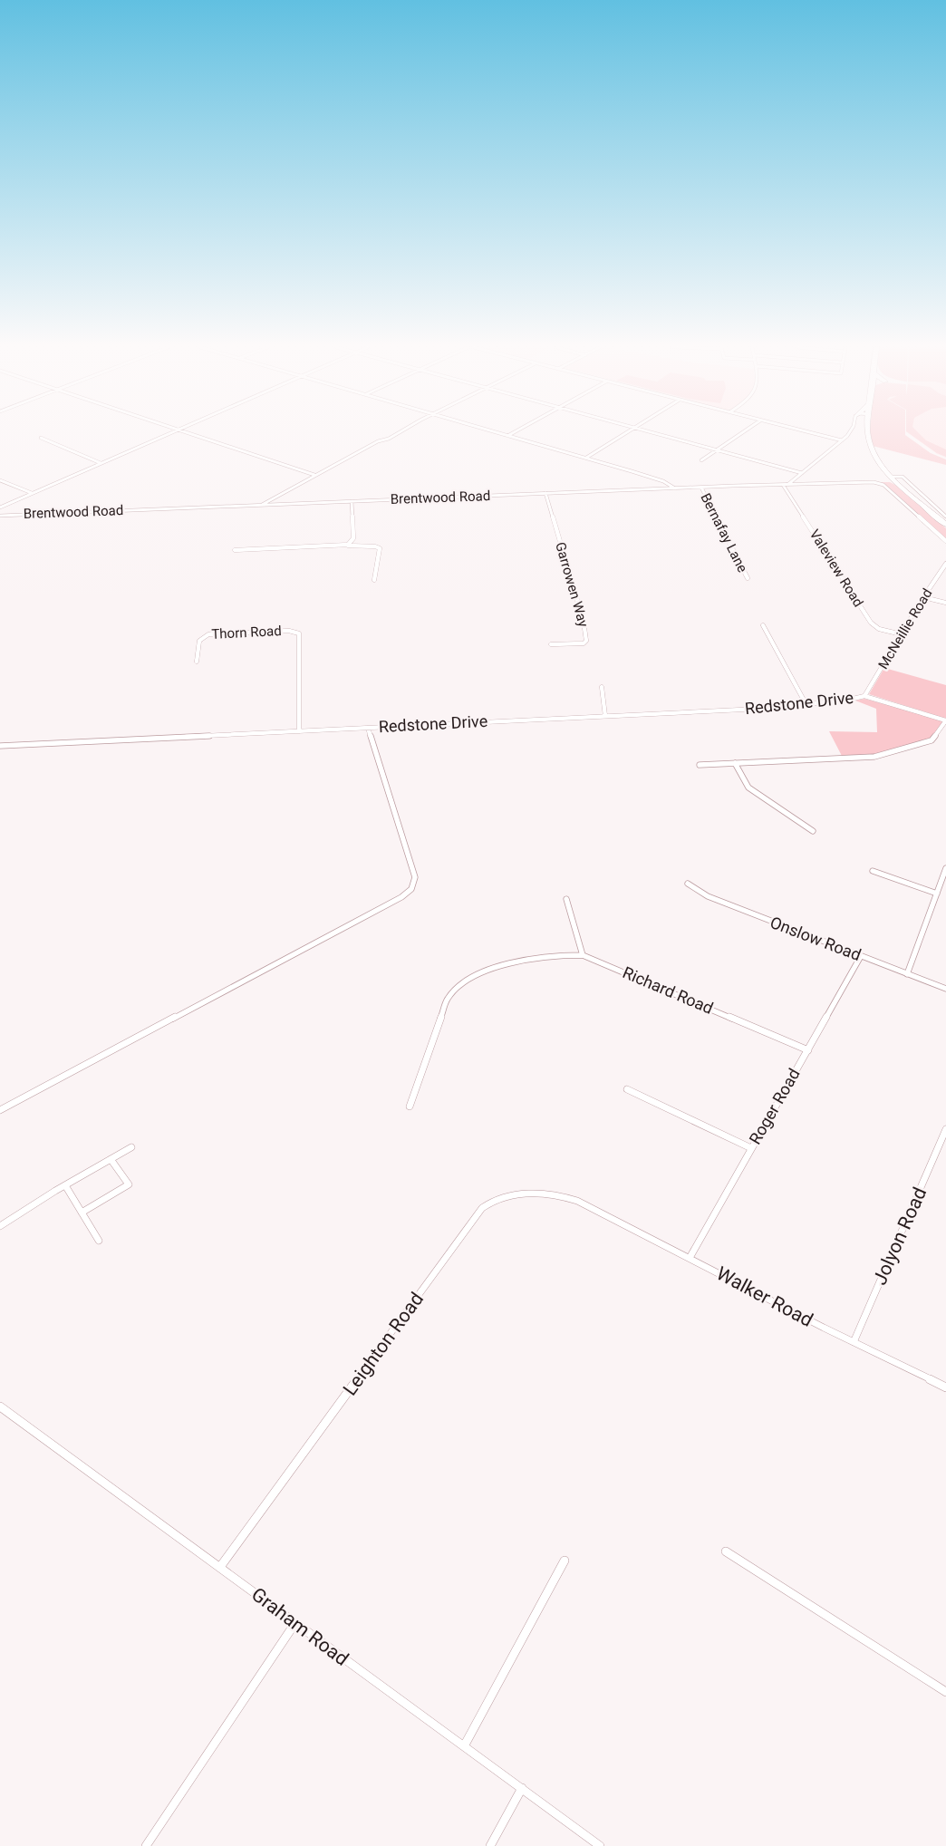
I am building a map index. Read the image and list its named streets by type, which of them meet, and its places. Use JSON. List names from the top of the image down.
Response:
{
  "streets": {
    "street": [
      "Brentwood Road",
      "Bernafay Lane",
      "Valeview Road",
      "Garrowen Way",
      "McNeillie Road",
      "Thorn Road",
      "Redstone Drive",
      "Onslow Road",
      "Richard Road",
      "Roger Road",
      "Jolyon Road",
      "Walker Road",
      "Leighton Road",
      "Graham Road"
    ]
  },
  "crossings": [
    ["Brentwood Road", "Bernafay Lane"],
    ["Brentwood Road", "Valeview Road"],
    ["Brentwood Road", "Garrowen Way"],
    ["Valeview Road", "McNeillie Road"],
    ["McNeillie Road", "Redstone Drive"],
    ["Thorn Road", "Redstone Drive"],
    ["Onslow Road", "Roger Road"],
    ["Richard Road", "Roger Road"],
    ["Roger Road", "Walker Road"],
    ["Jolyon Road", "Walker Road"],
    ["Walker Road", "Leighton Road"],
    ["Leighton Road", "Graham Road"]
  ]
}
